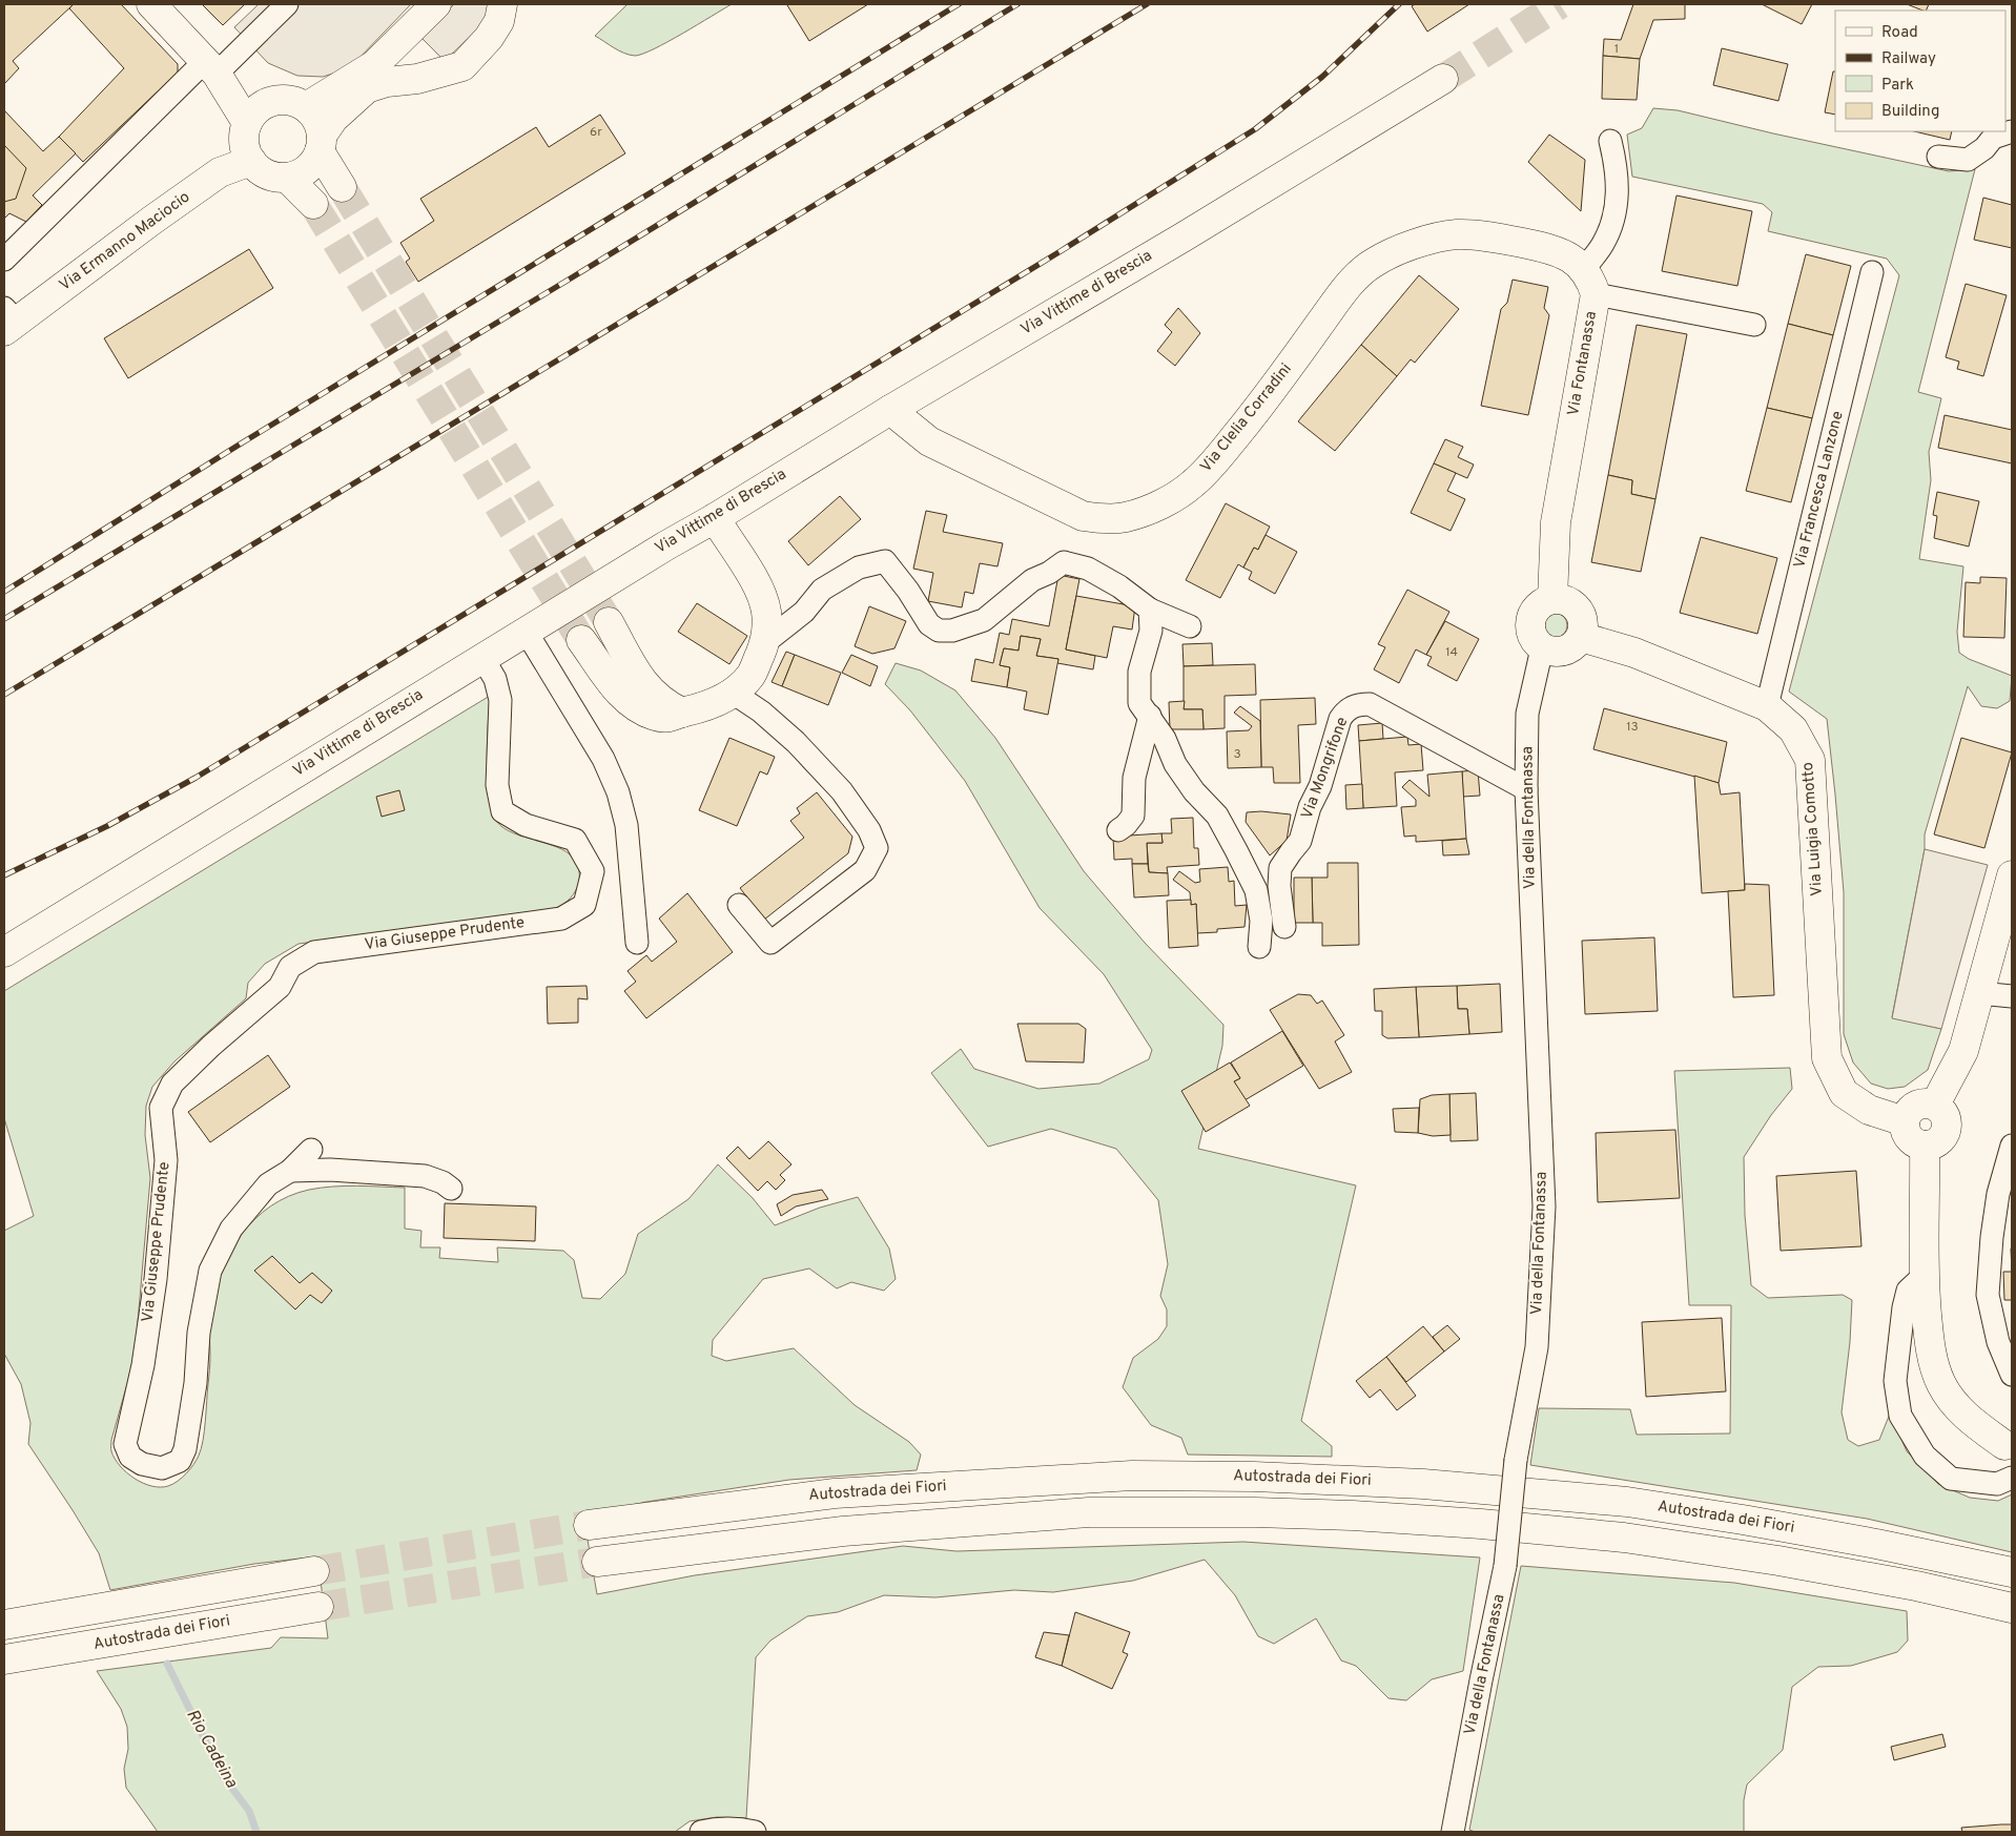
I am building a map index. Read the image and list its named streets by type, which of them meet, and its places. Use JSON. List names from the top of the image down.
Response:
{
  "streets": {
    "main road": [
      "Via Ermanno Maciocio",
      "Via Vittime di Brescia",
      "Via Fontanassa",
      "Via Clelia Corradini",
      "Via Luigia Comotto",
      "Autostrada dei Fiori"
    ],
    "street": [
      "Via Francesca Lanzone",
      "Via Mongrifone",
      "Via della Fontanassa",
      "Via Giuseppe Prudente"
    ]
  },
  "crossings": [
    ["Via Vittime di Brescia", "Via Clelia Corradini"],
    ["Via Vittime di Brescia", "Via Giuseppe Prudente"],
    ["Via Fontanassa", "Via Clelia Corradini"],
    ["Via Fontanassa", "Via della Fontanassa"],
    ["Via Fontanassa", "Via Luigia Comotto"],
    ["Via Francesca Lanzone", "Via Luigia Comotto"],
    ["Via Mongrifone", "Via della Fontanassa"],
    ["Via della Fontanassa", "Via Luigia Comotto"]
  ],
  "water": ["Rio Cadeina"],
  "house_numbers": [
    "1",
    "6r",
    "14",
    "13",
    "3"
  ],
  "legend": [
    "Road",
    "Railway",
    "Park",
    "Building"
  ]
}
